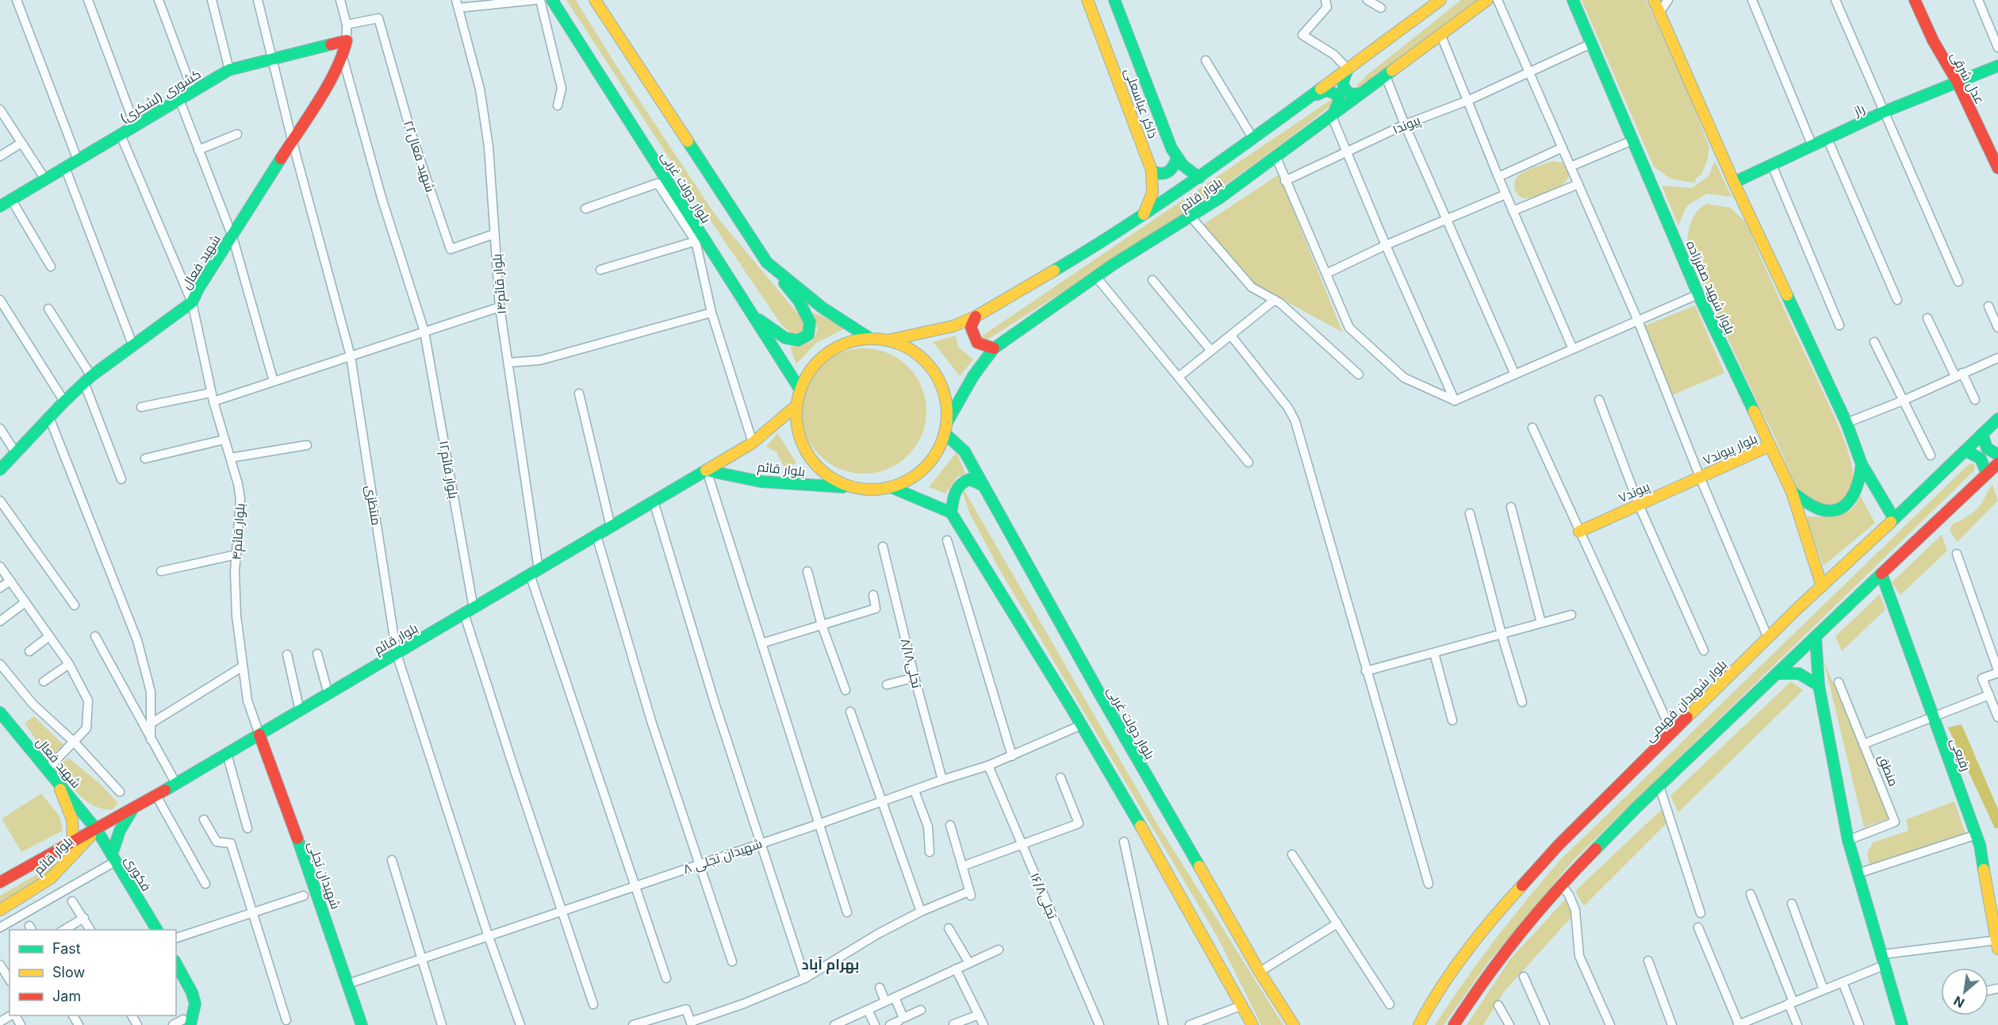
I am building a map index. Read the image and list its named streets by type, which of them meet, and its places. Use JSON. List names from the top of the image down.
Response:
{
  "streets": {
    "street": [
      "عدل شرقی",
      "کشوری (لشکری)",
      "ذاکر عباسعلی",
      "راز",
      "پیوند۱",
      "شهید فعال۲۲",
      "بلوار دولت غربی",
      "بلوار قائم",
      "شهید فعال",
      "بلوار قائم۱۴",
      "بلوار شهید صفرزاده",
      "بلوار پیوند۷",
      "بلوار قائم۱۲",
      "پیوند۷",
      "منتظزی",
      "بلوار قائم۴",
      "تجلی۸/۱۸",
      "بلوار شهیدان فهیمی",
      "رفیعی",
      "منطق",
      "شهیدان تجلی ۸",
      "فکوری",
      "شهیدان تجلی",
      "تجلی۱۶/۸"
    ]
  },
  "crossings": [
    ["عدل شرقی", "راز"],
    ["کشوری (لشکری)", "شهید فعال"],
    ["کشوری (لشکری)", "منتظزی"],
    ["کشوری (لشکری)", "بلوار قائم۴"],
    ["ذاکر عباسعلی", "بلوار قائم"],
    ["پیوند۱", "بلوار شهید صفرزاده"],
    ["شهید فعال۲۲", "بلوار قائم۱۴"],
    ["بلوار دولت غربی", "بلوار قائم"],
    ["بلوار قائم", "شهید فعال"],
    ["بلوار قائم", "بلوار قائم۱۴"],
    ["بلوار قائم", "بلوار قائم۱۲"],
    ["بلوار قائم", "منتظزی"],
    ["بلوار قائم", "بلوار قائم۴"],
    ["بلوار قائم", "فکوری"],
    ["بلوار قائم", "شهیدان تجلی"],
    ["شهید فعال", "بلوار قائم۱۲"],
    ["شهید فعال", "منتظزی"],
    ["شهید فعال", "بلوار قائم۴"],
    ["شهید فعال", "فکوری"],
    ["بلوار قائم۱۴", "شهیدان تجلی ۸"],
    ["بلوار شهید صفرزاده", "بلوار پیوند۷"],
    ["بلوار شهید صفرزاده", "بلوار شهیدان فهیمی"],
    ["بلوار پیوند۷", "پیوند۷"],
    ["بلوار قائم۱۲", "شهیدان تجلی ۸"],
    ["منتظزی", "شهیدان تجلی ۸"],
    ["بلوار قائم۴", "شهیدان تجلی"],
    ["تجلی۸/۱۸", "شهیدان تجلی ۸"],
    ["شهیدان تجلی ۸", "شهیدان تجلی"],
    ["شهیدان تجلی ۸", "تجلی۱۶/۸"]
  ],
  "districts": ["بهرام آباد"],
  "legend": ["Fast", "Slow", "Jam"],
  "north": "bottom left"
}
